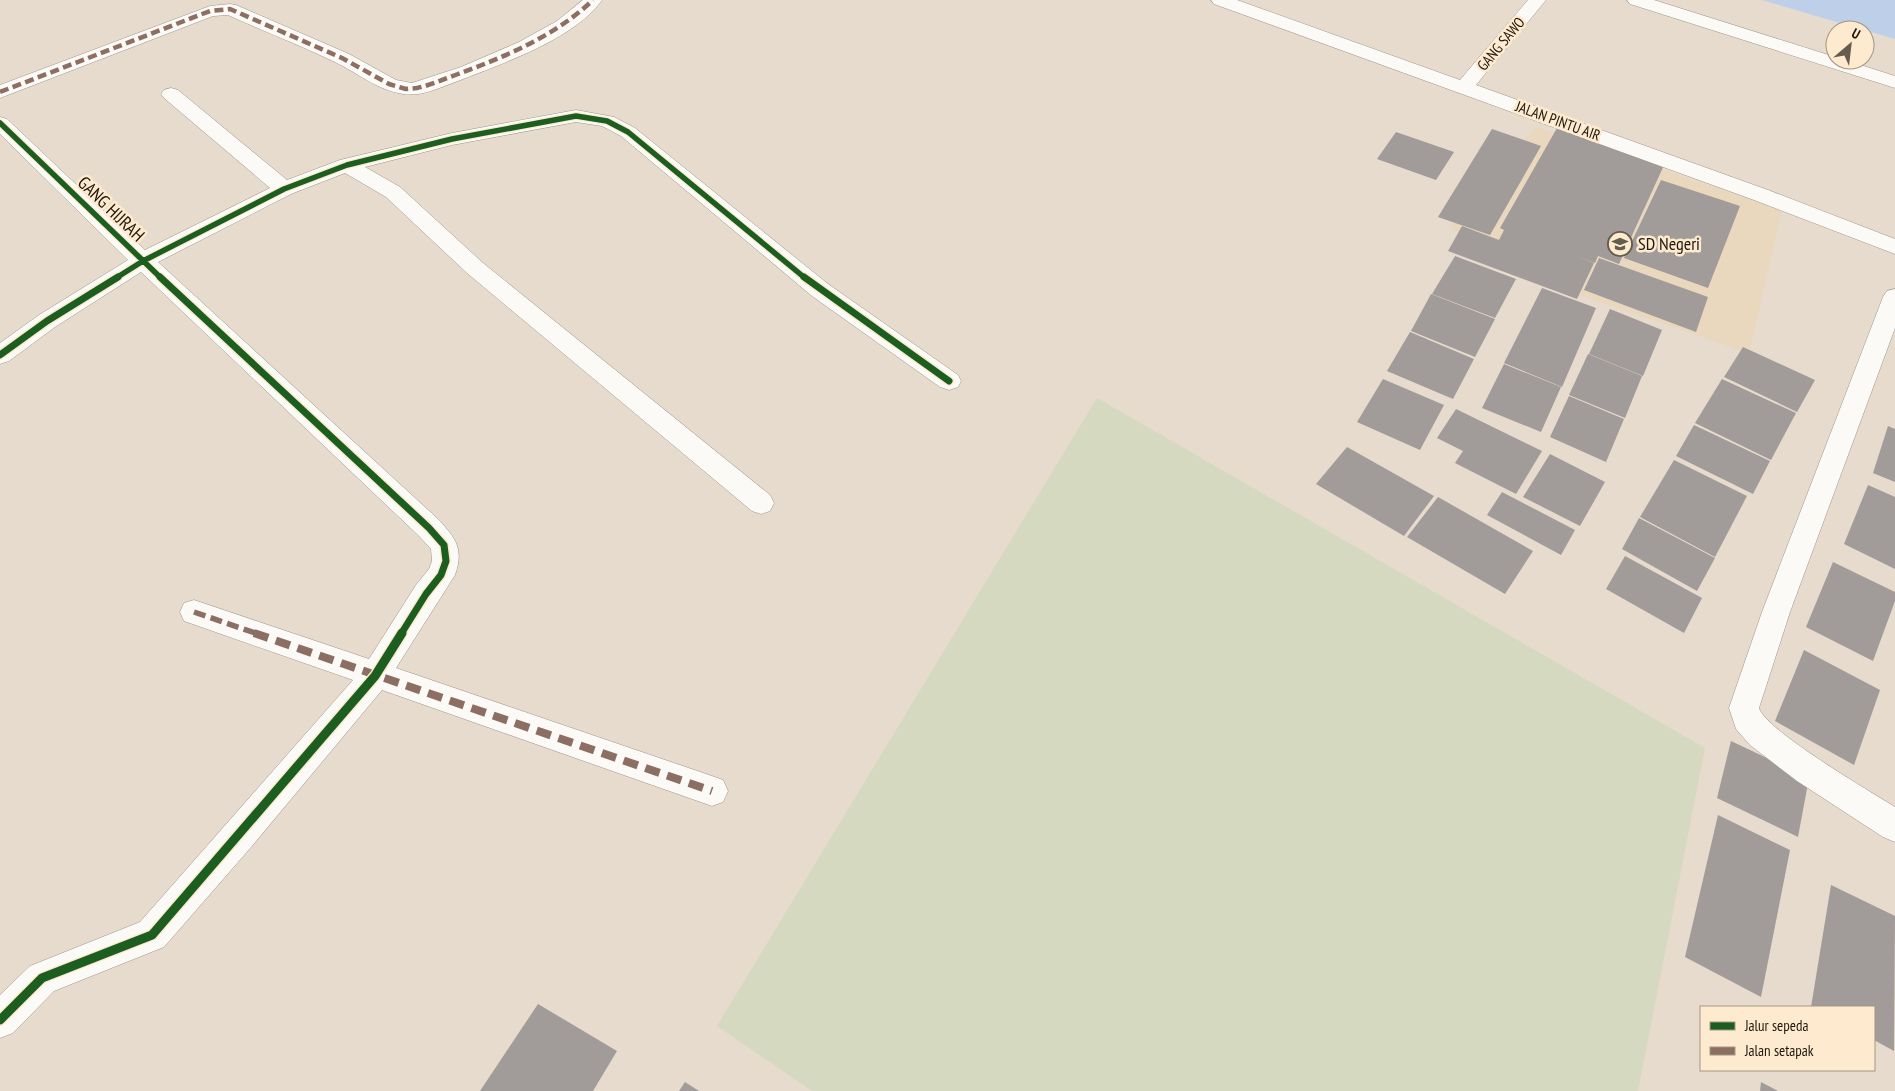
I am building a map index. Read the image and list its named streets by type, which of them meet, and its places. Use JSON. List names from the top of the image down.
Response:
{
  "streets": {
    "street": ["GANG SAWO", "JALAN PINTU AIR", "GANG HIJRAH"]
  },
  "crossings": [
    ["GANG SAWO", "JALAN PINTU AIR"]
  ],
  "places": {
    "school or university": ["SD Negeri"]
  },
  "legend": ["Jalur sepeda", "Jalan setapak"],
  "north": "top right"
}
